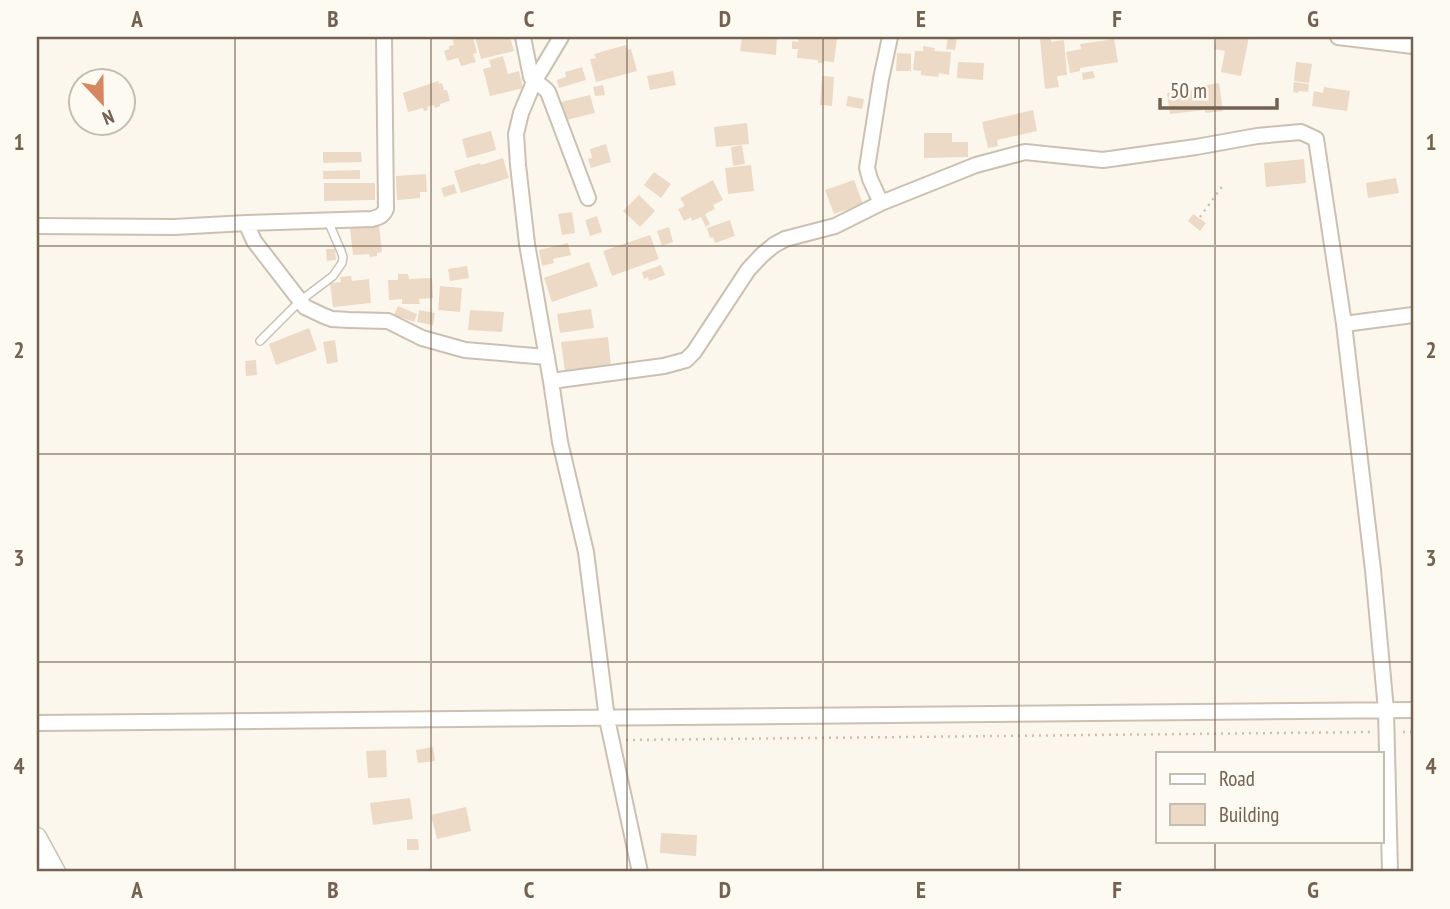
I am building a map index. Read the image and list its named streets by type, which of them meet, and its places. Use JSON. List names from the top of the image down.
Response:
{
  "legend": ["Road", "Building"],
  "scale_bar": "50 m",
  "north": "bottom",
  "grid": {
    "columns": [
      "A",
      "B",
      "C",
      "D",
      "E",
      "F",
      "G"
    ],
    "rows": [
      "1",
      "2",
      "3",
      "4"
    ]
  }
}
